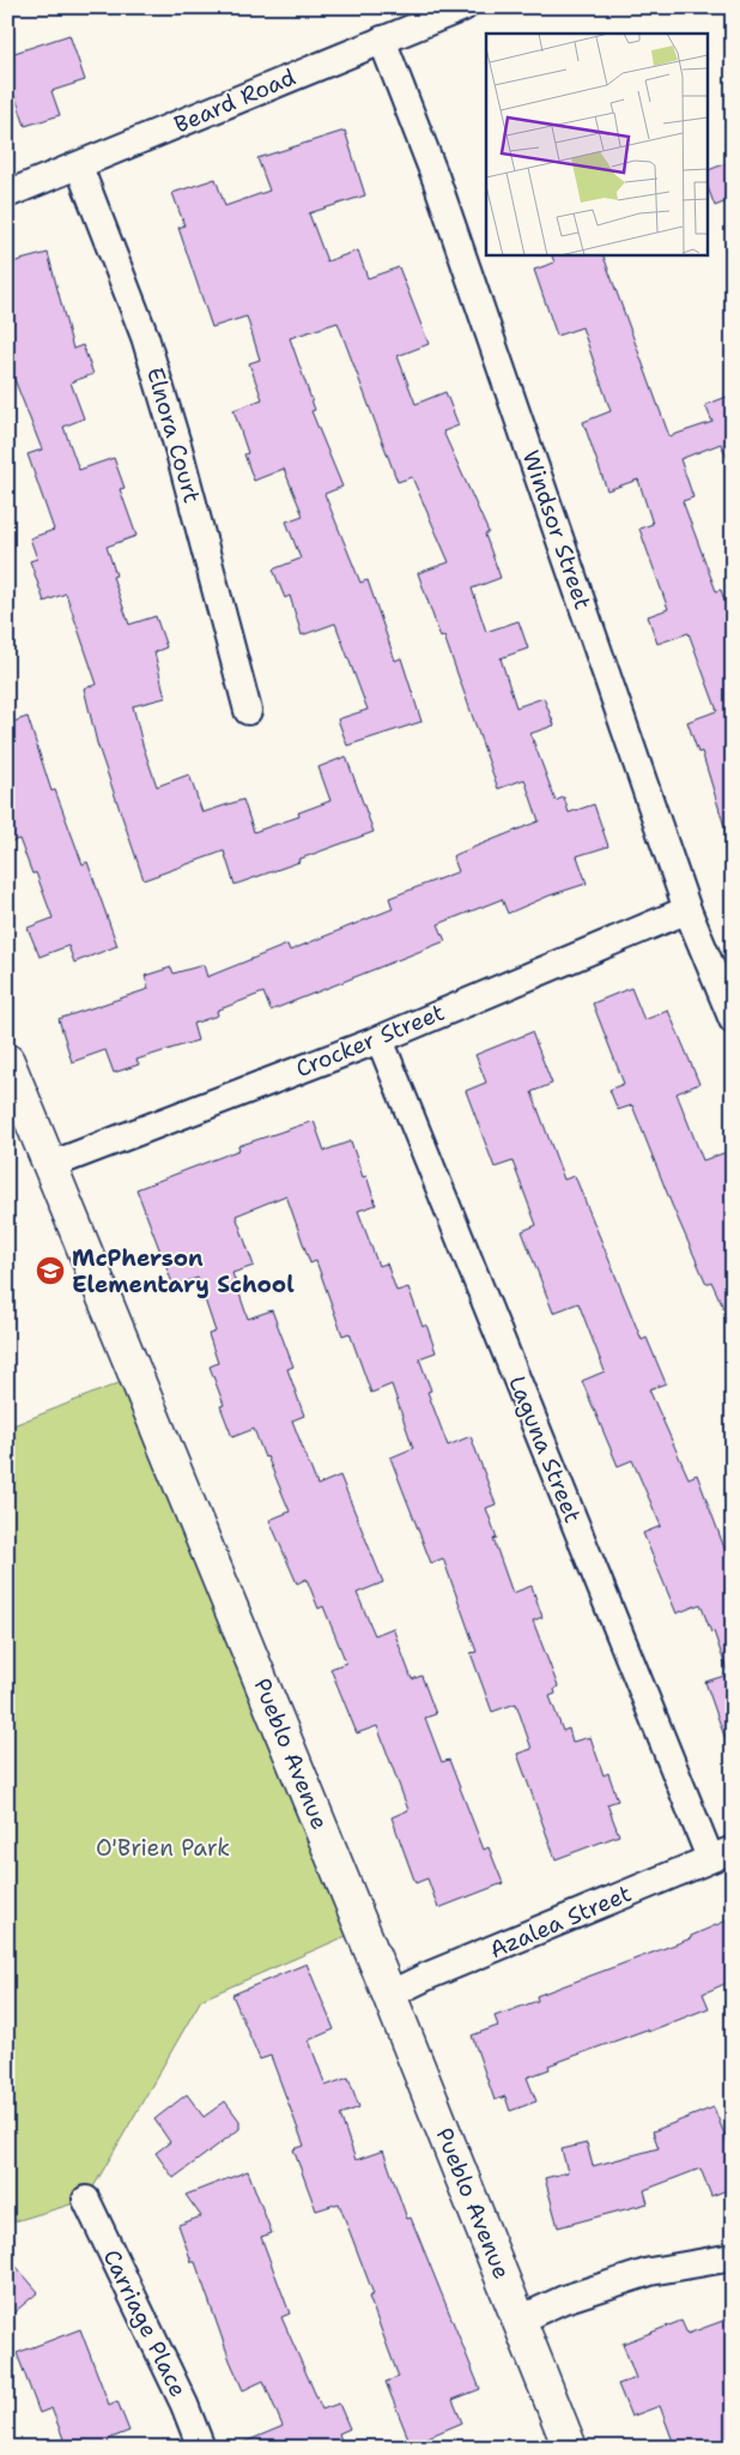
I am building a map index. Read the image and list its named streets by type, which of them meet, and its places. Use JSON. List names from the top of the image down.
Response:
{
  "streets": {
    "street": [
      "Beard Road",
      "Elnora Court",
      "Windsor Street",
      "Crocker Street",
      "Laguna Street",
      "Pueblo Avenue",
      "Azalea Street",
      "Carriage Place"
    ]
  },
  "crossings": [
    ["Beard Road", "Elnora Court"],
    ["Beard Road", "Windsor Street"],
    ["Windsor Street", "Crocker Street"],
    ["Crocker Street", "Laguna Street"],
    ["Crocker Street", "Pueblo Avenue"],
    ["Laguna Street", "Azalea Street"],
    ["Pueblo Avenue", "Azalea Street"]
  ],
  "parks": ["O'Brien Park"],
  "places": {
    "school or university": ["McPherson Elementary School"]
  }
}
